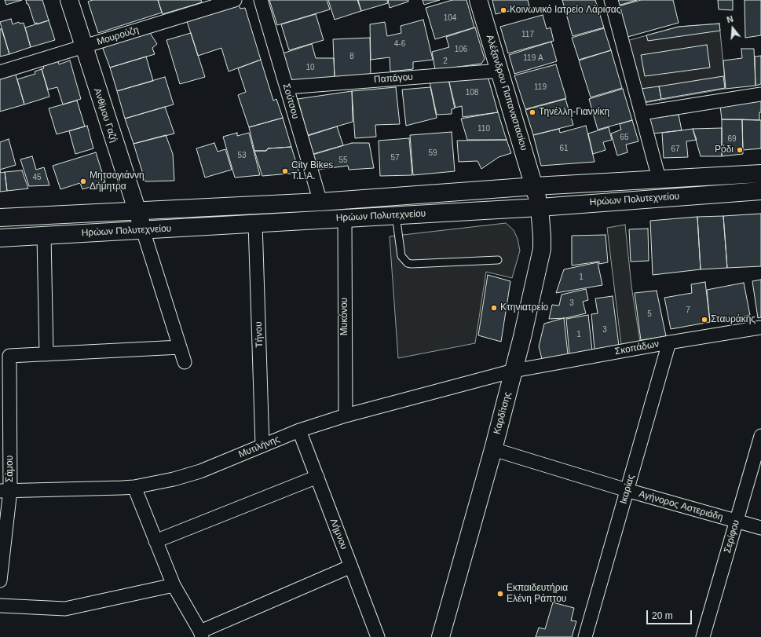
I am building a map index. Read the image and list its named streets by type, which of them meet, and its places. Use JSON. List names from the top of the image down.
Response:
{
  "streets": {
    "main road": [
      "Αλέξανδρου Παπαναστασίου",
      "Ανθίμου Γαζή",
      "Ηρώων Πολυτεχνείου",
      "Καρδίτσης"
    ],
    "street": [
      "Μουρούζη",
      "Παπάγου",
      "Σούτσου",
      "Μυκόνου",
      "Τήνου",
      "Σκοπάδων",
      "Μυτιλήνης",
      "Σάμου",
      "Ικαρίας",
      "Αγήνορος Αστεριάδη",
      "Λήμνου",
      "Σερίφου"
    ]
  },
  "crossings": [
    ["Μουρούζη", "Ανθίμου Γαζή"],
    ["Παπάγου", "Αλέξανδρου Παπαναστασίου"],
    ["Παπάγου", "Σούτσου"],
    ["Αλέξανδρου Παπαναστασίου", "Ηρώων Πολυτεχνείου"],
    ["Αλέξανδρου Παπαναστασίου", "Καρδίτσης"],
    ["Σούτσου", "Ηρώων Πολυτεχνείου"],
    ["Ανθίμου Γαζή", "Ηρώων Πολυτεχνείου"],
    ["Ηρώων Πολυτεχνείου", "Μυκόνου"],
    ["Ηρώων Πολυτεχνείου", "Τήνου"],
    ["Ηρώων Πολυτεχνείου", "Καρδίτσης"],
    ["Μυκόνου", "Μυτιλήνης"],
    ["Τήνου", "Μυτιλήνης"],
    ["Σκοπάδων", "Καρδίτσης"],
    ["Σκοπάδων", "Μυτιλήνης"],
    ["Σκοπάδων", "Ικαρίας"],
    ["Καρδίτσης", "Μυτιλήνης"],
    ["Καρδίτσης", "Αγήνορος Αστεριάδη"],
    ["Μυτιλήνης", "Σάμου"],
    ["Μυτιλήνης", "Λήμνου"],
    ["Ικαρίας", "Αγήνορος Αστεριάδη"],
    ["Αγήνορος Αστεριάδη", "Σερίφου"]
  ],
  "places": [
    "Κοινωνικό Ιατρείο Λάρισας",
    "Τηνέλλη-Γιαννίκη",
    "Ρόδι",
    "City Bikes T.L.A.",
    "Μητσογιάννη Δήμητρα",
    "Κτηνιατρείο",
    "Σταυράκης",
    "Εκπαιδευτήρια Ελένη Ράπτου"
  ],
  "house_numbers": [
    "104",
    "117",
    "4-6",
    "106",
    "8",
    "119 A",
    "2",
    "10",
    "119",
    "108",
    "110",
    "65",
    "69",
    "61",
    "67",
    "59",
    "53",
    "57",
    "55",
    "45",
    "1",
    "3",
    "7",
    "5",
    "3",
    "1"
  ],
  "scale_bar": "20 m",
  "north": "top"
}
